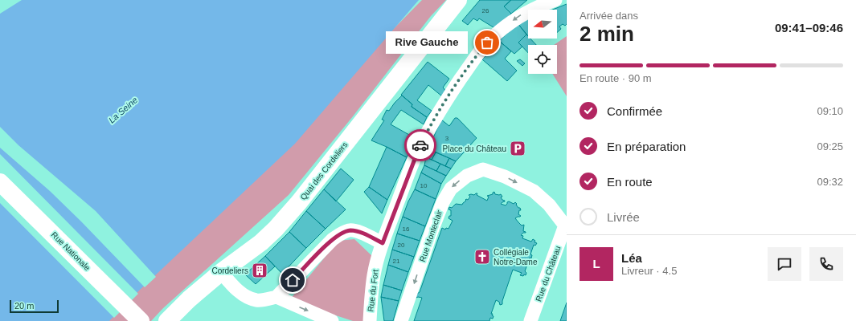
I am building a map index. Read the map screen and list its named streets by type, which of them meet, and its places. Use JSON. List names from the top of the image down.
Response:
{
  "streets": {
    "main road": ["Quai des Cordeliers", "Rue Nationale"],
    "street": ["Rue Monteclair", "Rue du Château", "Rue du Fort"]
  },
  "crossings": [
    ["Rue Monteclair", "Rue du Château"]
  ],
  "one_way": ["Rue du Fort"],
  "water": ["La Seine"],
  "places": {
    "other": ["Rive Gauche"],
    "parking": ["Place du Château"],
    "church": ["Collégiale Notre-Dame"],
    "building": ["Cordeliers"]
  },
  "house_numbers": [
    "26",
    "3",
    "10",
    "16",
    "20",
    "21"
  ],
  "scale_bar": "20 m",
  "north": "left",
  "page": {
    "heading": ["2 min", "Arrivée dans", "09:41–09:46"],
    "panel": ["Léa", "Livreur · 4.5"],
    "bubble": "Rive Gauche",
    "bar": "En route · 90 m",
    "list": [
      ["Confirmée", "09:10"],
      ["En préparation", "09:25"],
      ["En route", "09:32"],
      "Livrée"
    ],
    "round": "L",
    "scale": "20 m"
  }
}
